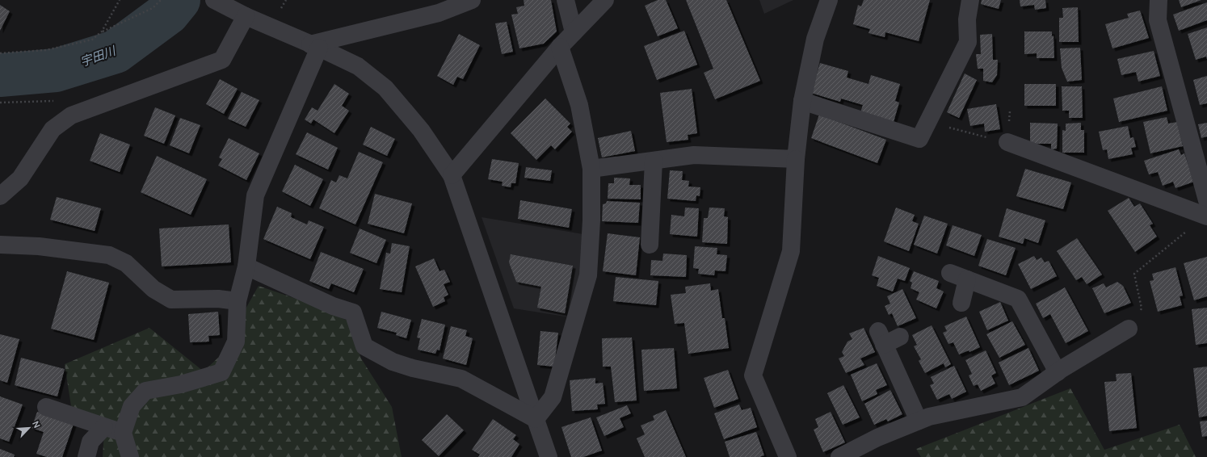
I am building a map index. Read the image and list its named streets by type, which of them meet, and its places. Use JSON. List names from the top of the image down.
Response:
{
  "water": ["宇田川"],
  "north": "top right"
}
